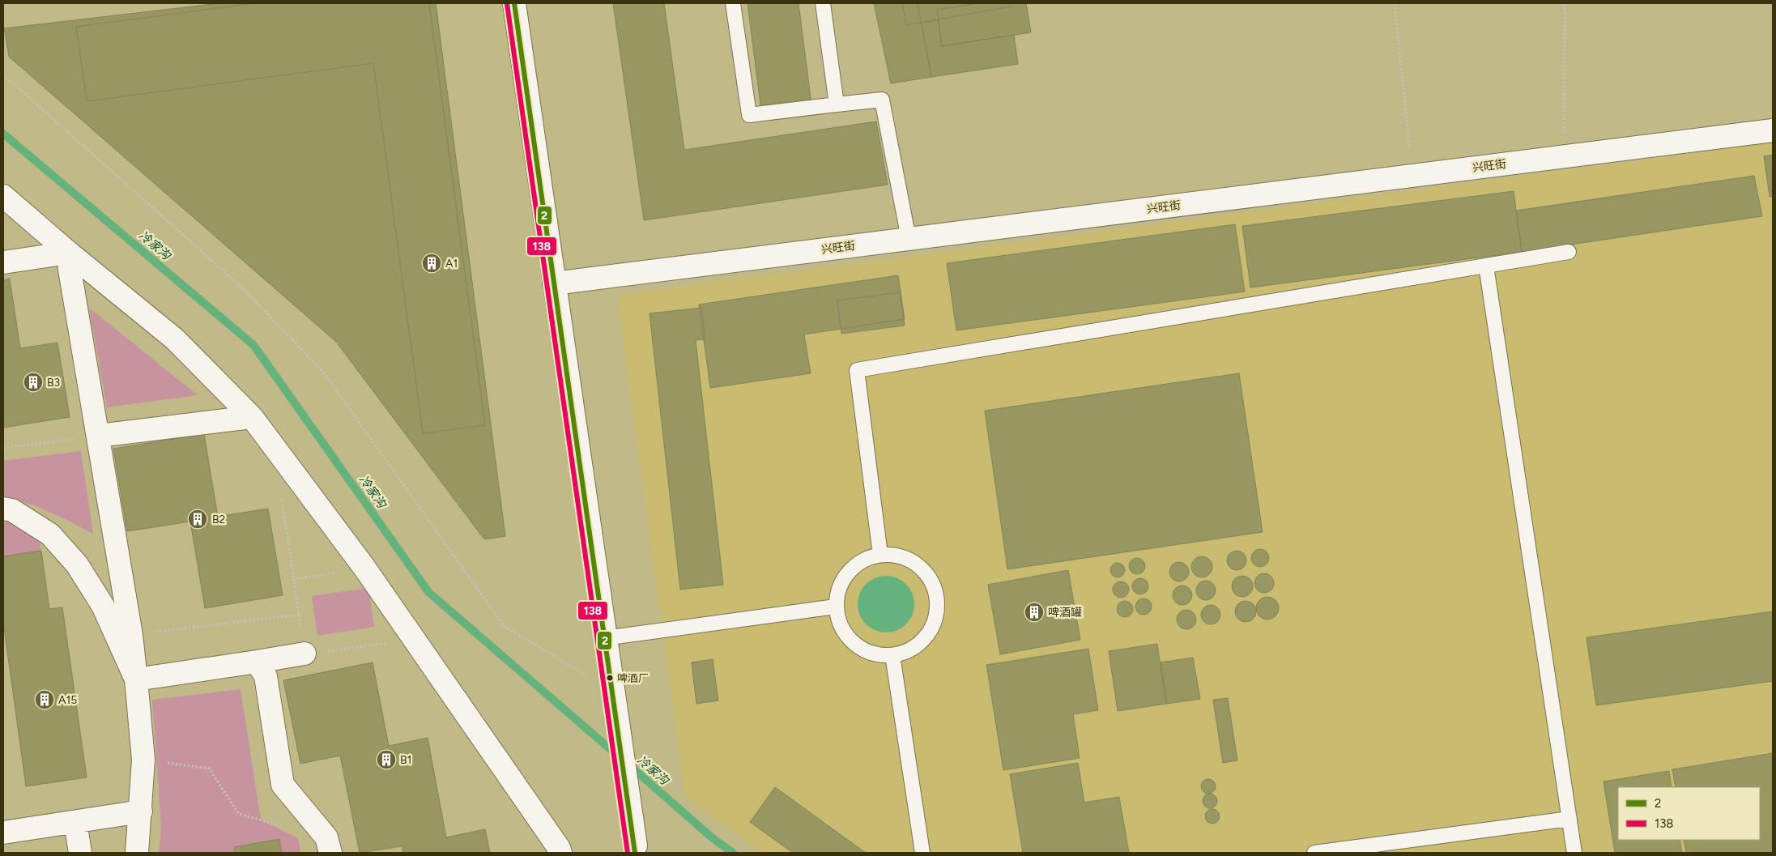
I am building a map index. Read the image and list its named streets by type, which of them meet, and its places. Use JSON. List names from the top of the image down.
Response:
{
  "streets": {
    "street": ["兴旺街"]
  },
  "water": ["冷家沟"],
  "places": {
    "building": [
      "A1",
      "B3",
      "B2",
      "啤酒罐",
      "A15",
      "B1"
    ],
    "other": ["啤酒厂"]
  },
  "lines": ["transit line 2", "transit line 138"],
  "legend": ["2", "138"]
}
